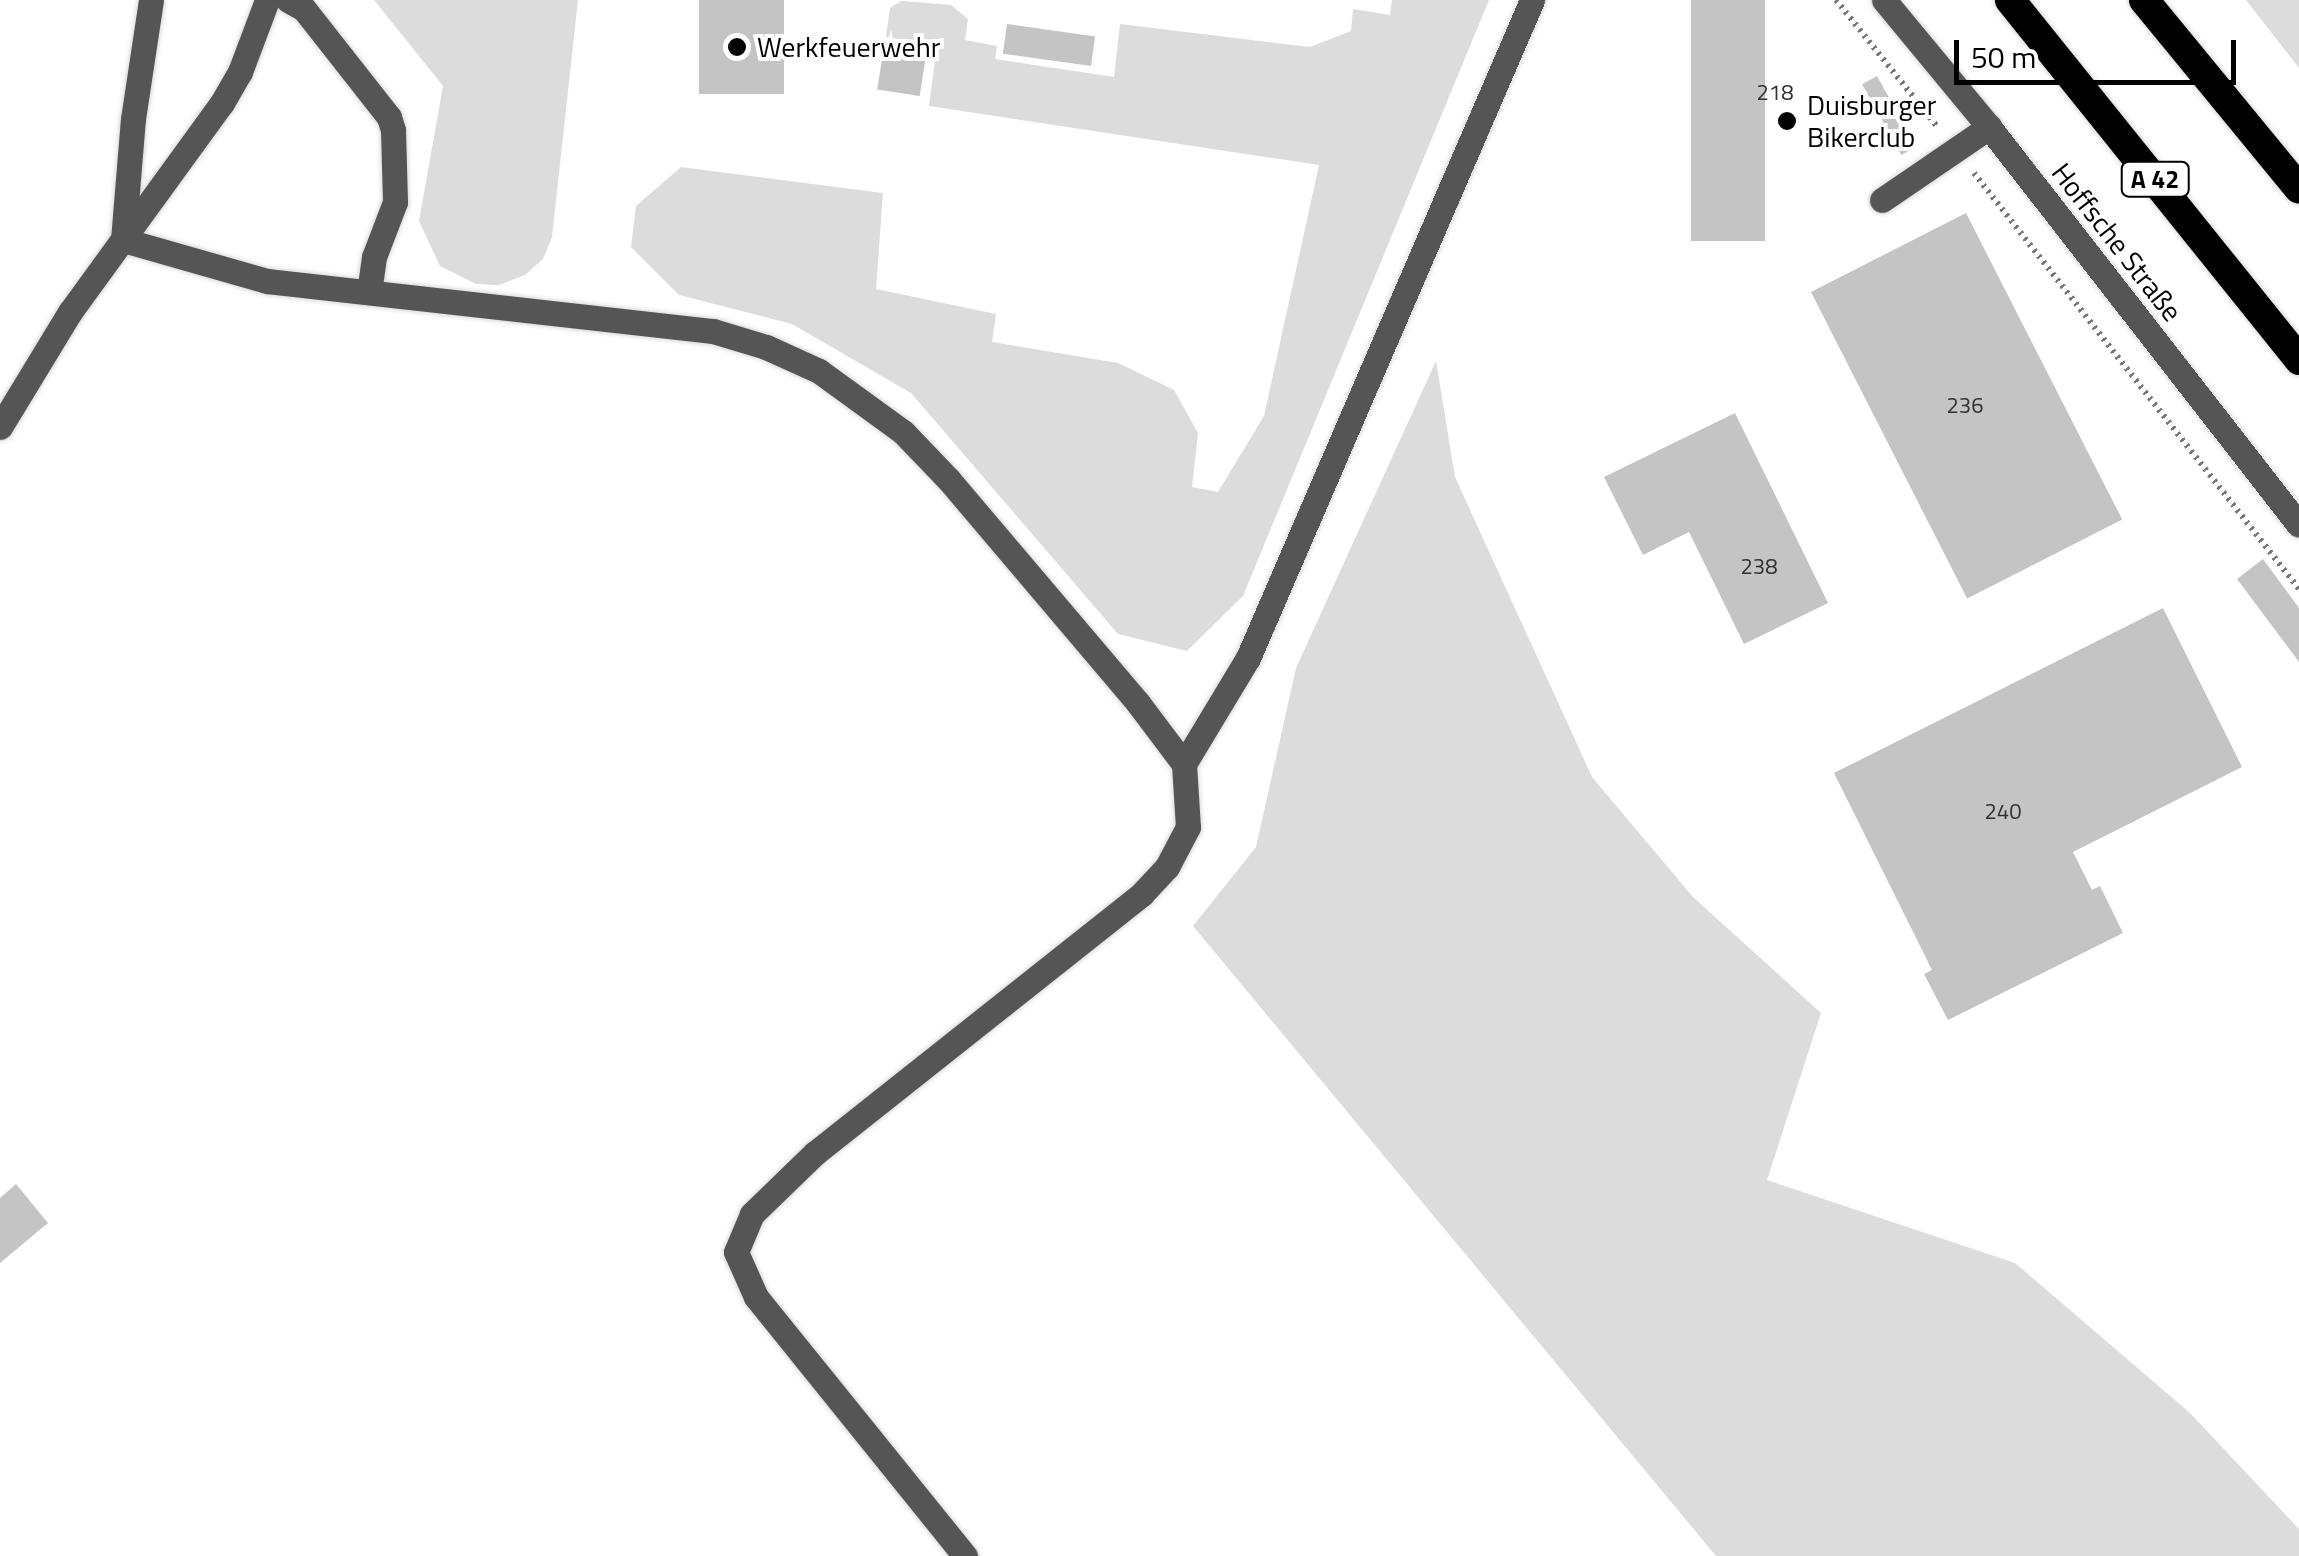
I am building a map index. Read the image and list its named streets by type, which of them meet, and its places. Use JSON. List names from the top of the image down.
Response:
{
  "streets": {
    "highway": ["A 42"],
    "street": ["Hoffsche Straße"]
  },
  "places": ["Werkfeuerwehr", "Duisburger Bikerclub"],
  "house_numbers": [
    "218",
    "236",
    "238",
    "240"
  ],
  "scale_bar": "50 m"
}
